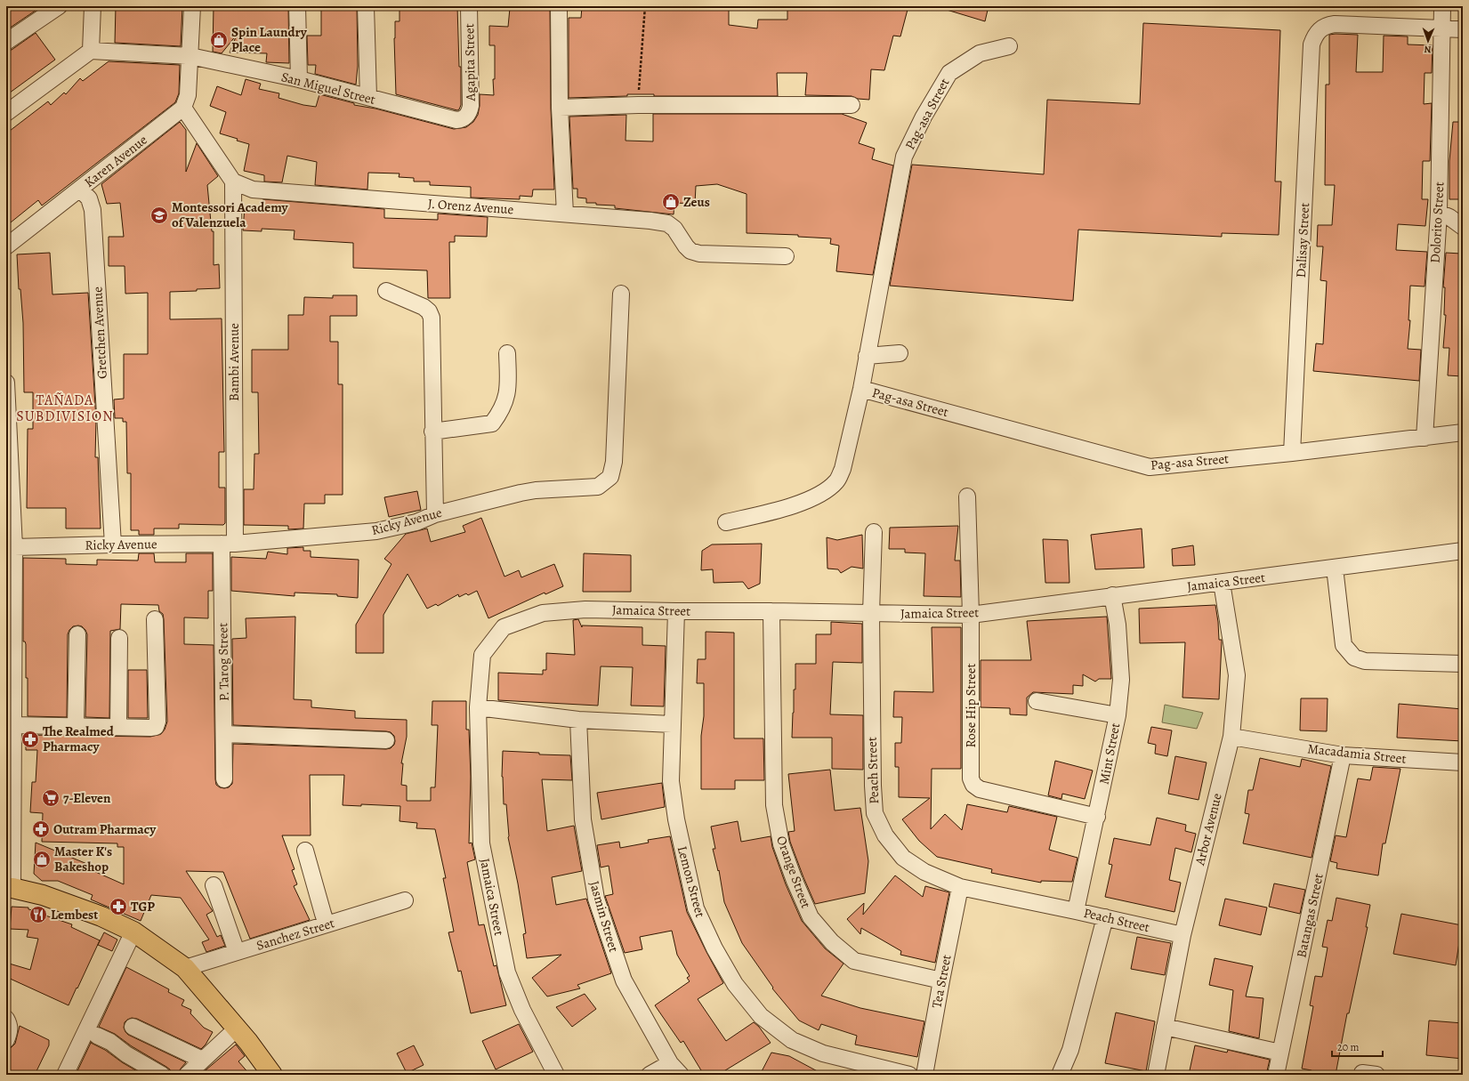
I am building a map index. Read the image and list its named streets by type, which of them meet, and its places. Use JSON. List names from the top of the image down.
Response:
{
  "streets": {
    "street": [
      "Agapita Street",
      "San Miguel Street",
      "Pag-asa Street",
      "Karen Avenue",
      "J. Orenz Avenue",
      "Dolorito Street",
      "Dalisay Street",
      "Gretchen Avenue",
      "Bambi Avenue",
      "Ricky Avenue",
      "Jamaica Street",
      "P. Tarog Street",
      "Rose Hip Street",
      "Mint Street",
      "Macadamia Street",
      "Peach Street",
      "Arbor Avenue",
      "Orange Street",
      "Lemon Street",
      "Batangas Street",
      "Jasmin Street",
      "Sanchez Street",
      "Tea Street"
    ]
  },
  "crossings": [
    ["Agapita Street", "San Miguel Street"],
    ["Pag-asa Street", "Dolorito Street"],
    ["Pag-asa Street", "Dalisay Street"],
    ["Karen Avenue", "Gretchen Avenue"],
    ["J. Orenz Avenue", "Bambi Avenue"],
    ["Dolorito Street", "Dalisay Street"],
    ["Gretchen Avenue", "Ricky Avenue"],
    ["Bambi Avenue", "Ricky Avenue"],
    ["Bambi Avenue", "P. Tarog Street"],
    ["Ricky Avenue", "P. Tarog Street"],
    ["Jamaica Street", "Rose Hip Street"],
    ["Jamaica Street", "Mint Street"],
    ["Jamaica Street", "Peach Street"],
    ["Jamaica Street", "Arbor Avenue"],
    ["Jamaica Street", "Orange Street"],
    ["Jamaica Street", "Lemon Street"],
    ["Rose Hip Street", "Mint Street"],
    ["Mint Street", "Peach Street"],
    ["Macadamia Street", "Arbor Avenue"],
    ["Macadamia Street", "Batangas Street"],
    ["Peach Street", "Arbor Avenue"],
    ["Peach Street", "Tea Street"],
    ["Orange Street", "Tea Street"]
  ],
  "districts": ["TAÑADA SUBDIVISION"],
  "places": {
    "shop": ["Spin Laundry Place", "Zeus", "Master K's Bakeshop"],
    "school or university": ["Montessori Academy of Valenzuela"],
    "pharmacy": ["The Realmed Pharmacy", "Outram Pharmacy", "TGP"],
    "supermarket": ["7-Eleven"],
    "restaurant": ["Lembest"]
  },
  "scale_bar": "20 m",
  "north": "bottom"
}
